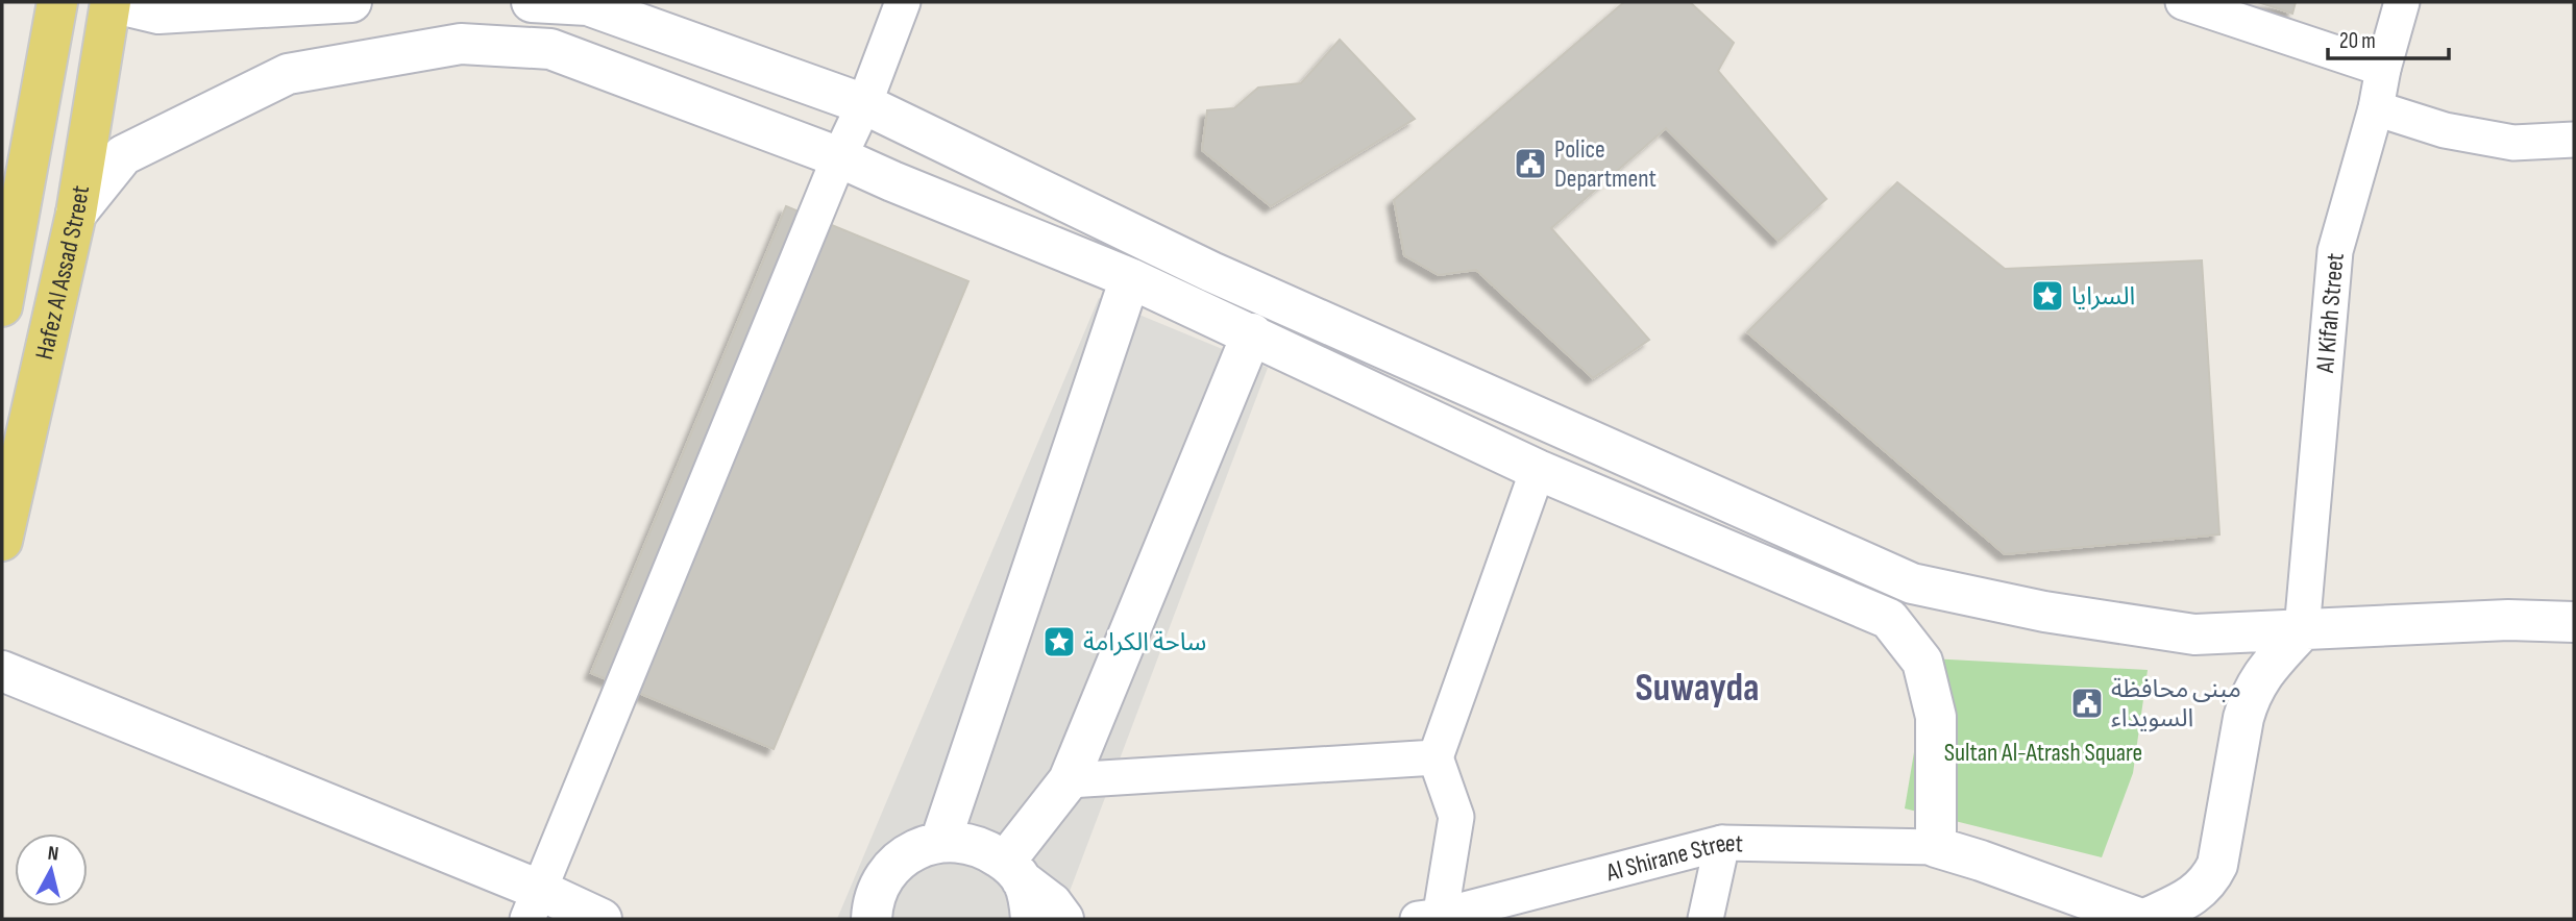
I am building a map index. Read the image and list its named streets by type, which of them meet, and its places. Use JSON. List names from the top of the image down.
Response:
{
  "streets": {
    "main road": ["Hafez Al Assad Street"],
    "street": ["Al Kifah Street", "Al Shirane Street"]
  },
  "districts": ["Suwayda"],
  "parks": ["Sultan Al-Atrash Square"],
  "places": {
    "public building": ["Police Department", "مبنى محافظة السويداء"],
    "place": ["السرايا", "ساحة الكرامة"]
  },
  "scale_bar": "20 m",
  "north": "top"
}
